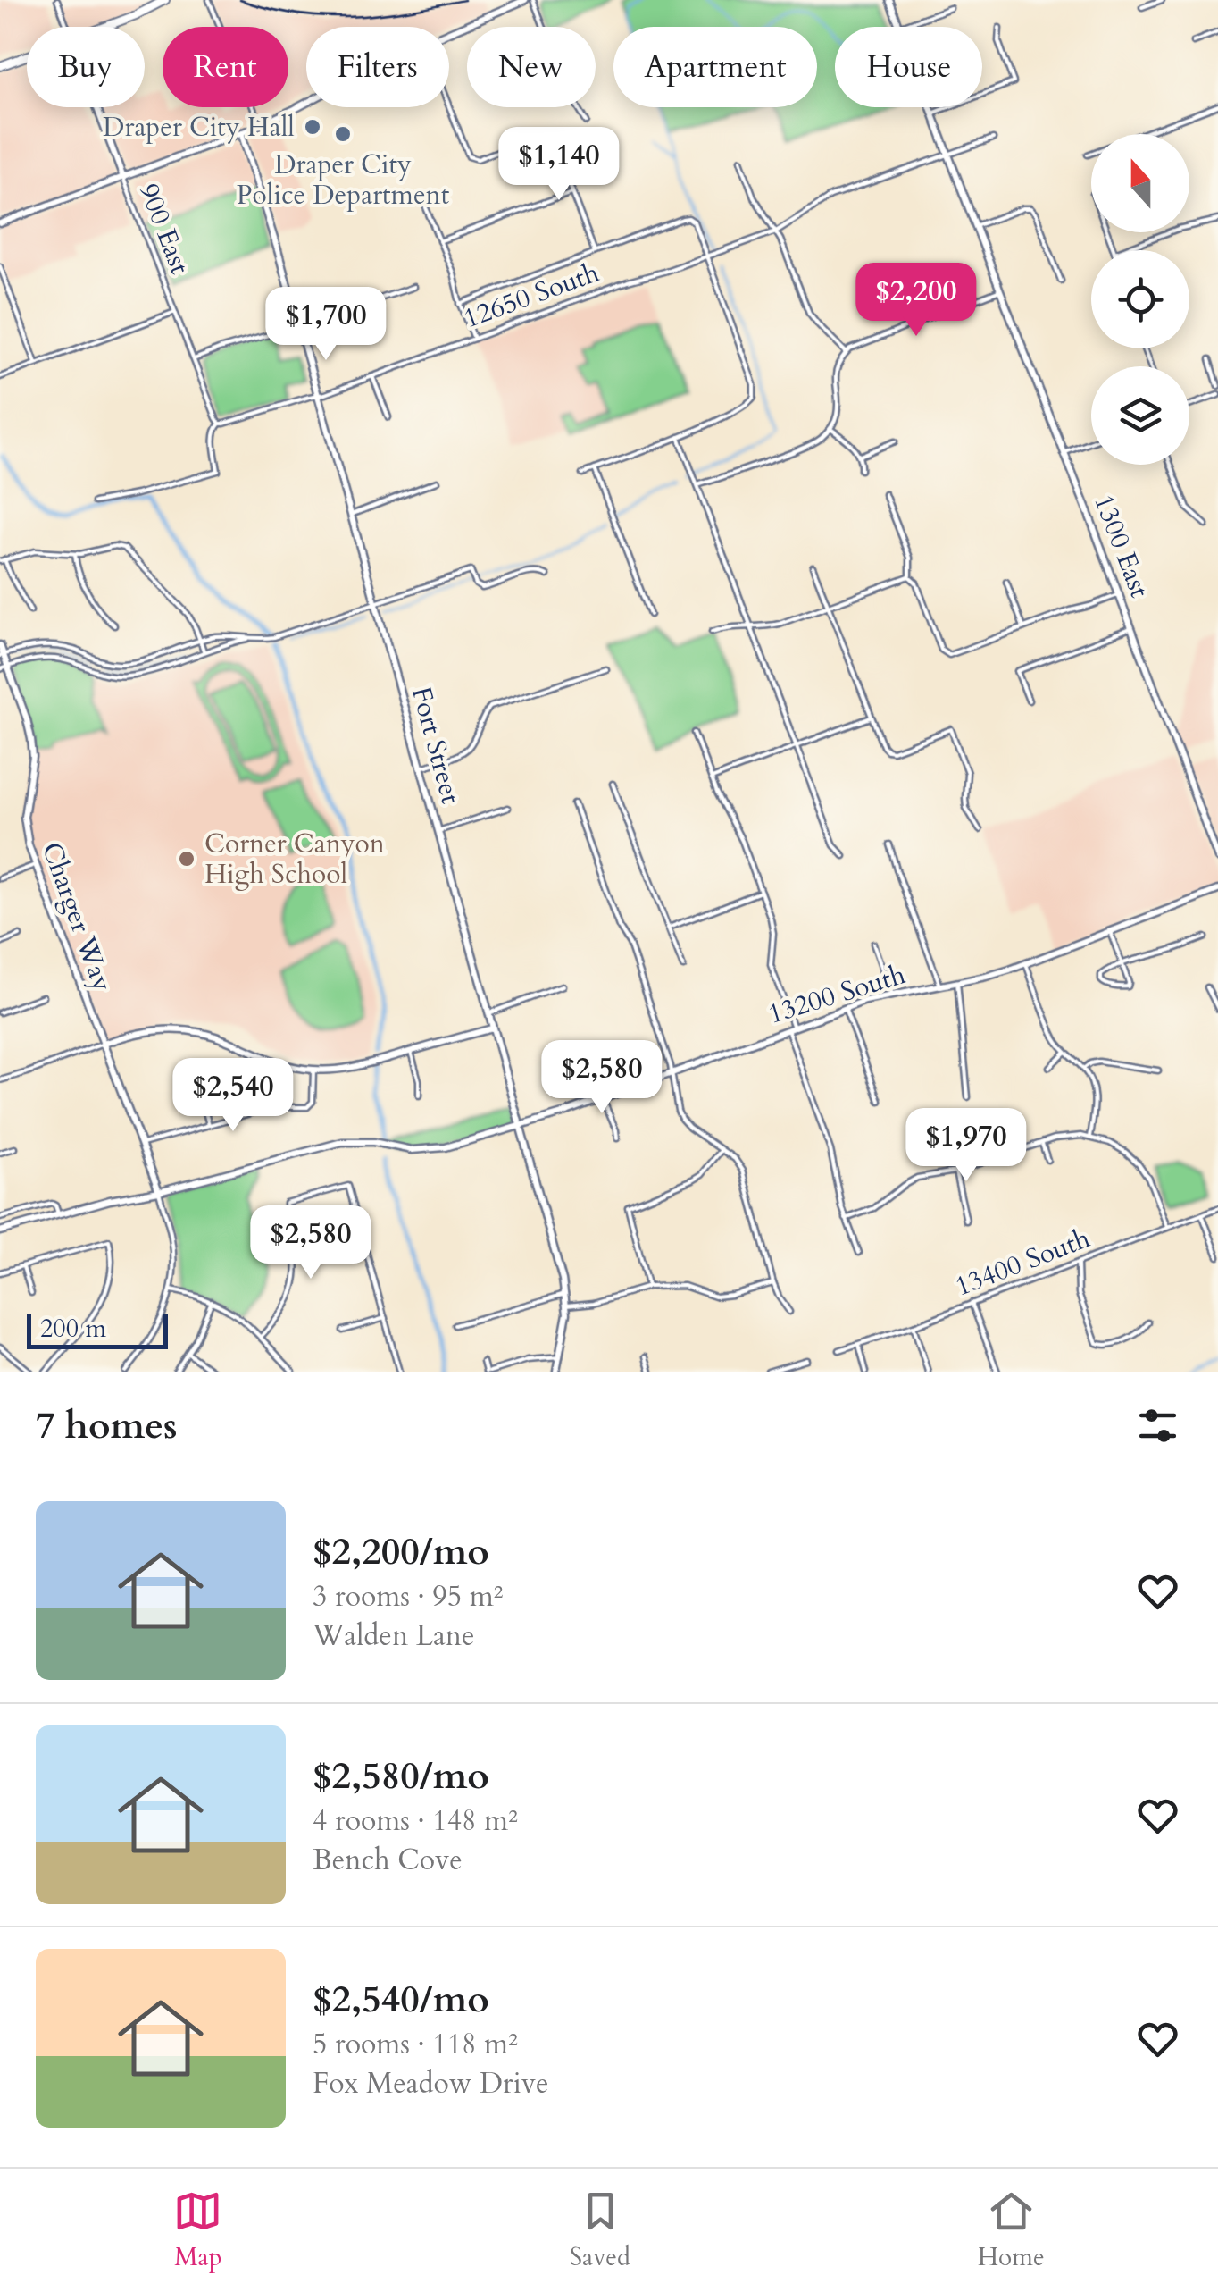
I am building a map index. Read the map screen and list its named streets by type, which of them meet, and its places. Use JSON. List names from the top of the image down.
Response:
{
  "streets": {
    "street": [
      "900 East",
      "12650 South",
      "1300 East",
      "Fort Street",
      "Charger Way",
      "13200 South",
      "13400 South"
    ]
  },
  "crossings": [
    ["900 East", "12650 South"],
    ["12650 South", "1300 East"],
    ["12650 South", "Fort Street"],
    ["Fort Street", "13200 South"],
    ["Charger Way", "13200 South"]
  ],
  "places": ["Draper City Hall", "Draper City Police Department", "Corner Canyon High School"],
  "scale_bar": "200 m",
  "north": "top",
  "page": {
    "chip": [
      "Buy",
      "Rent",
      "Filters",
      "New",
      "Apartment",
      "House"
    ],
    "price": [
      "$1,140",
      "$2,200",
      "$1,700",
      "$2,580",
      "$2,540",
      "$1,970",
      "$2,580"
    ],
    "scale": "200 m",
    "heading": "7 homes",
    "list": [
      {
        "name": "$2,200/mo",
        "note": "3 rooms · 95 m² · Walden Lane"
      },
      {
        "name": "$2,580/mo",
        "note": "4 rooms · 148 m² · Bench Cove"
      },
      {
        "name": "$2,540/mo",
        "note": "5 rooms · 118 m² · Fox Meadow Drive"
      }
    ],
    "tabs": ["Map", "Saved", "Home"]
  }
}
